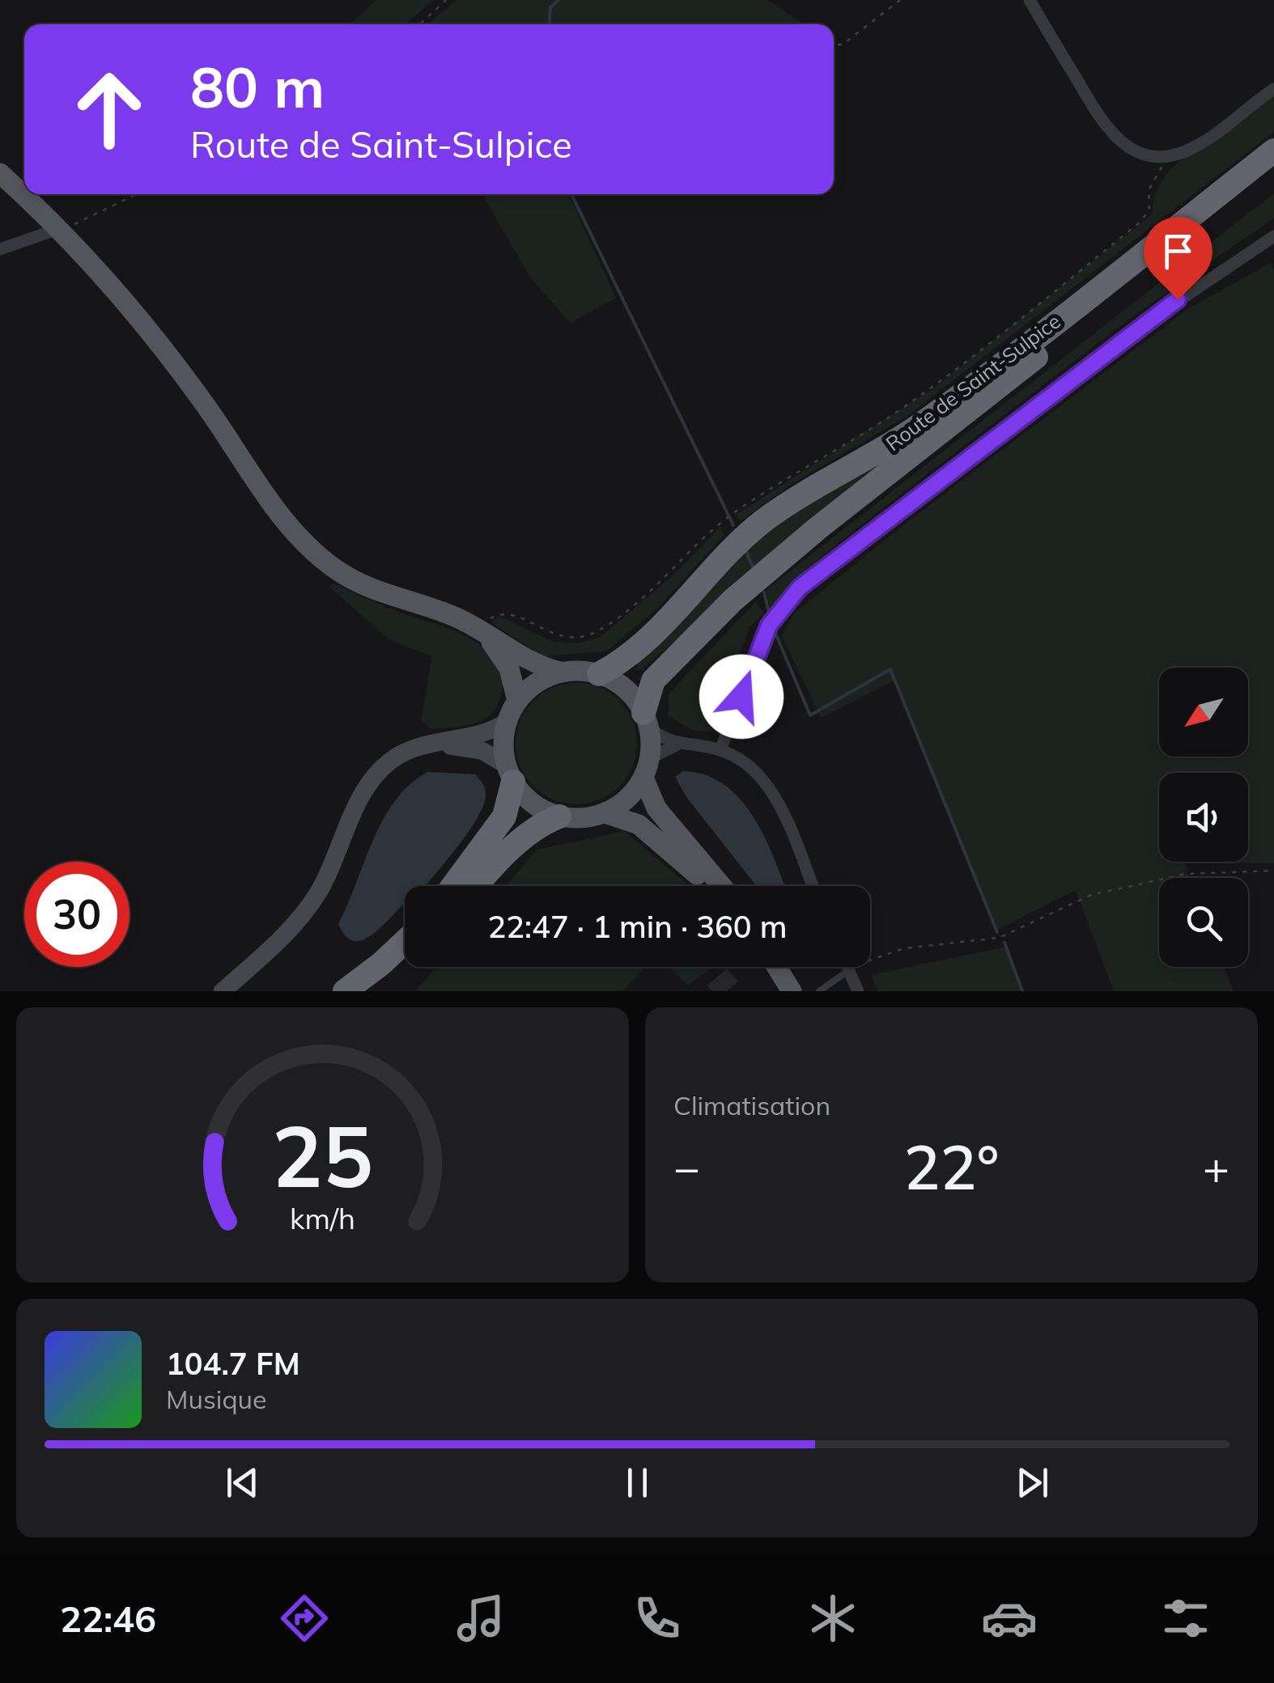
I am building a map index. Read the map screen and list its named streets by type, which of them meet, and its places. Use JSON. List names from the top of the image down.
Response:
{
  "streets": {
    "highway": ["Route de Saint-Sulpice"]
  },
  "north": "bottom left",
  "page": {
    "turn": ["80 m", "Route de Saint-Sulpice"],
    "limit": "30",
    "trip": "22:47 · 1 min · 360 m",
    "tile": "Climatisation",
    "heat": ["−", "22°", "+"],
    "song": ["104.7 FM", "Musique"],
    "tabs": "22:46",
    "gauge": ["25", "km/h"]
  }
}
